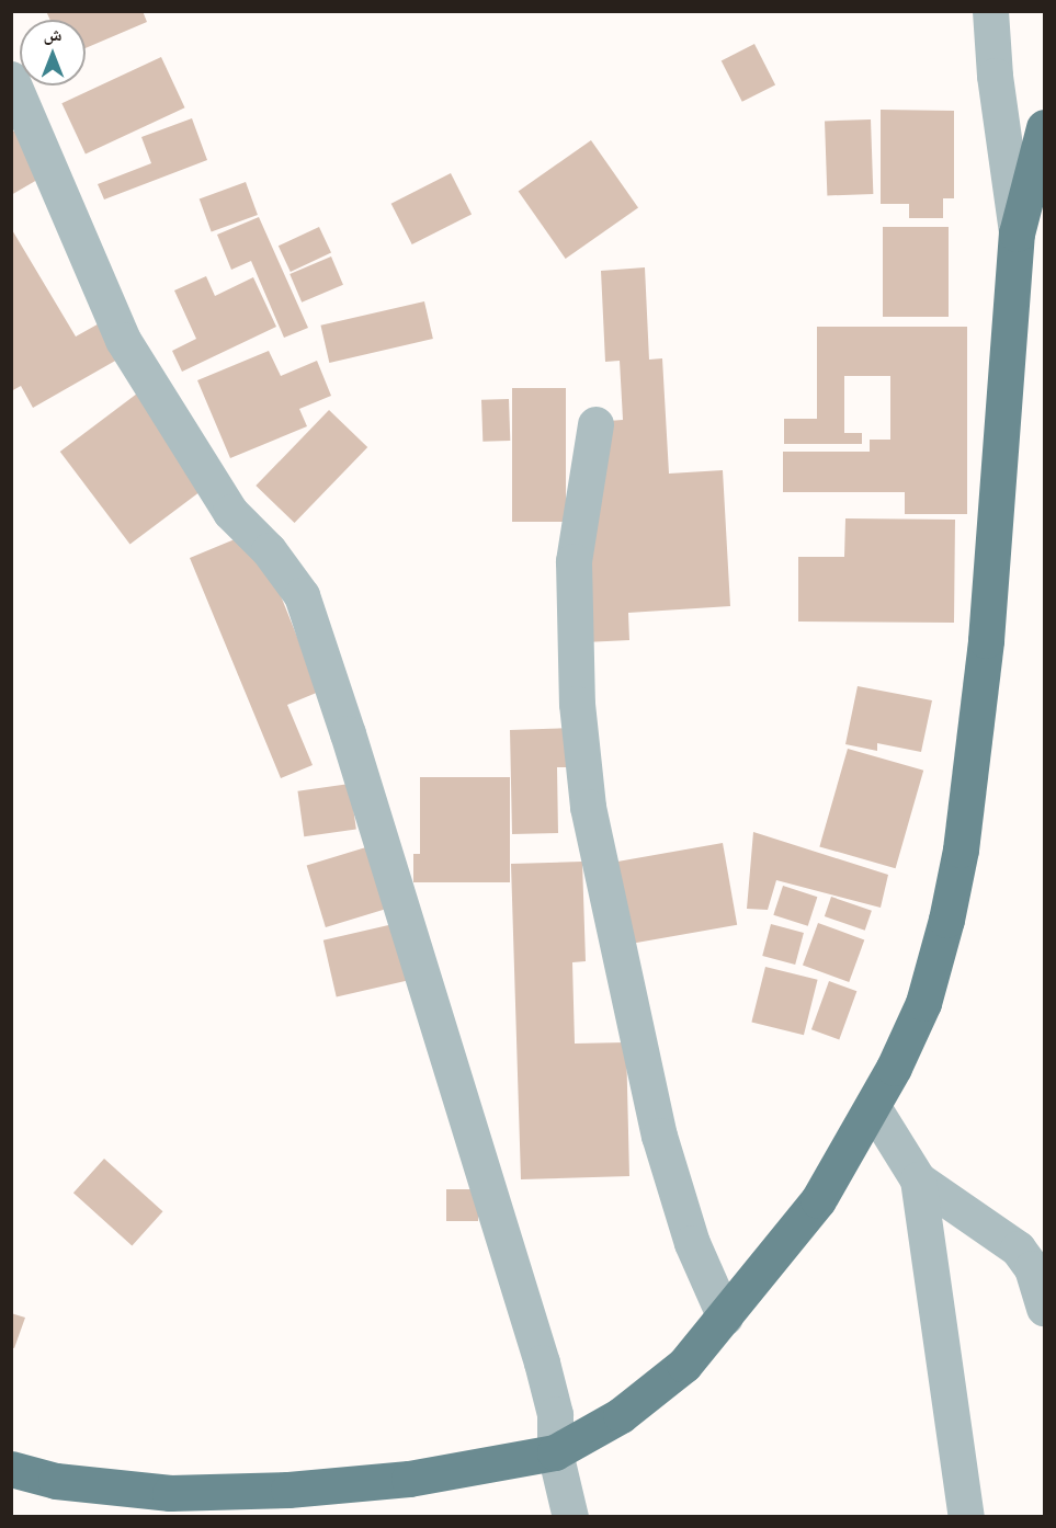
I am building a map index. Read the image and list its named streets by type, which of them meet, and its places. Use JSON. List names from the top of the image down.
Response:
{
  "north": "top"
}
